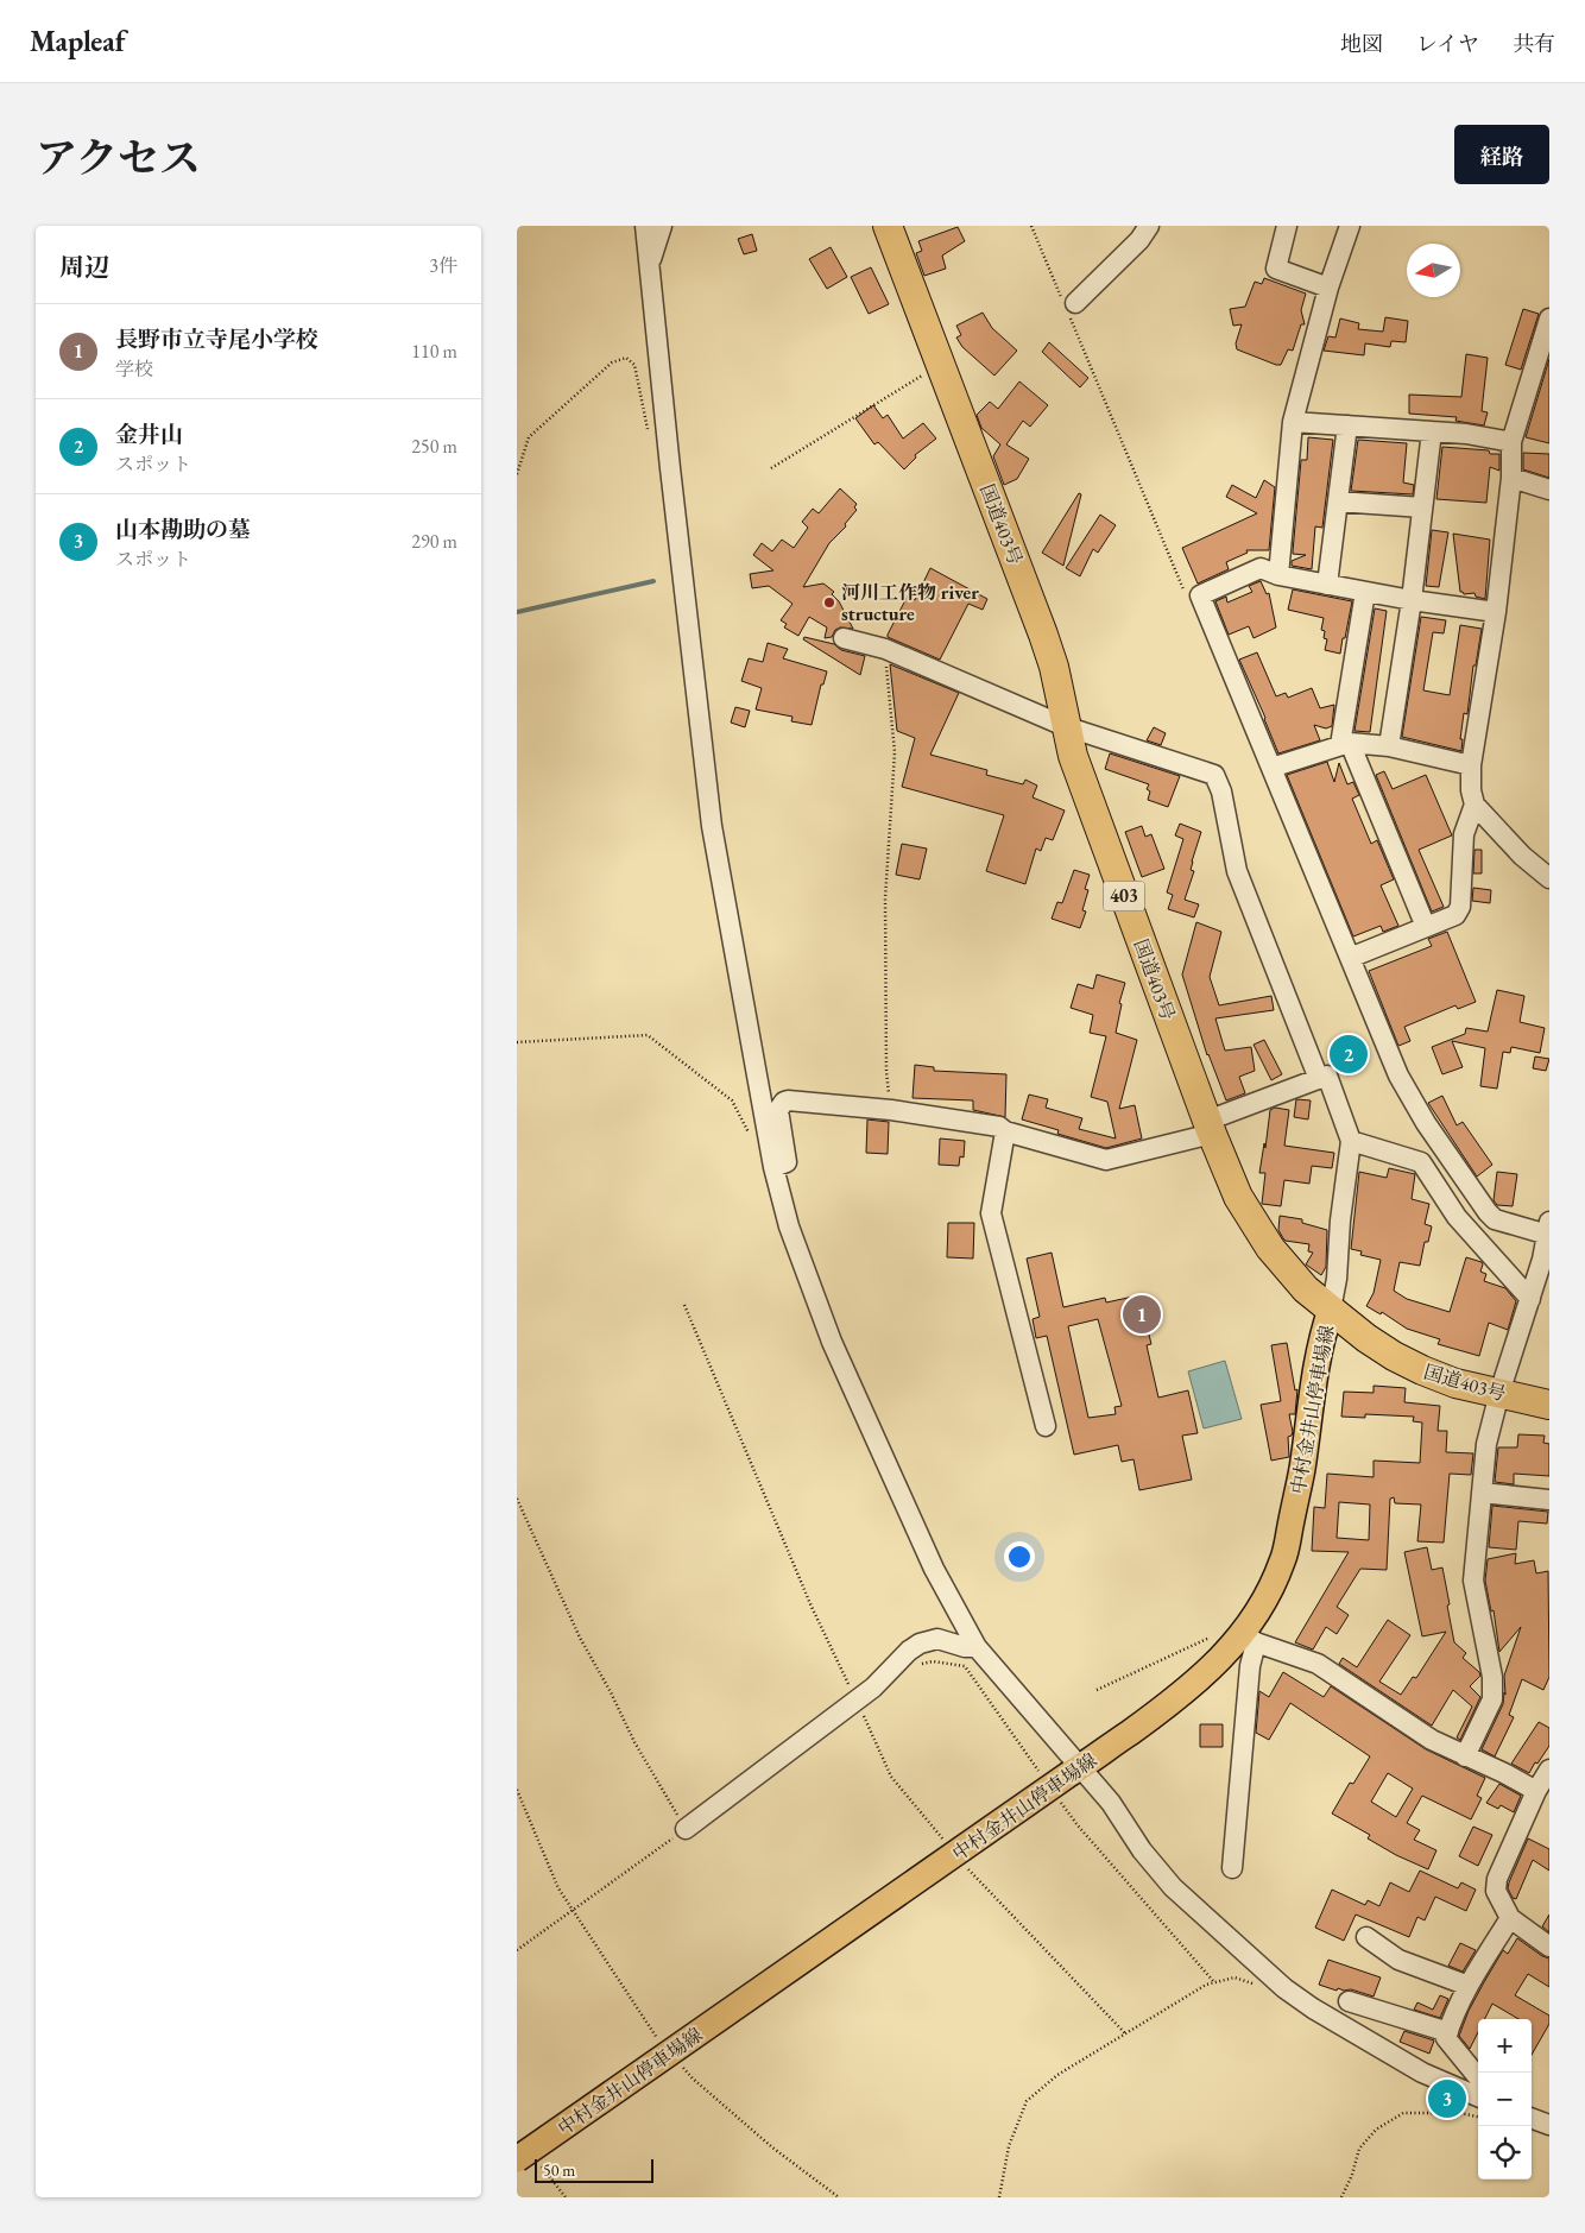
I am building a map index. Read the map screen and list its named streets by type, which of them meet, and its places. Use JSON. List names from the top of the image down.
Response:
{
  "streets": {
    "highway": ["国道403号", "403"],
    "main road": ["中村金井山停車場線"]
  },
  "crossings": [
    ["国道403号", "中村金井山停車場線"]
  ],
  "places": ["河川工作物 river structure"],
  "scale_bar": "50 m",
  "north": "left",
  "page": {
    "header": "Mapleaf",
    "nav": ["地図", "レイヤ", "共有"],
    "title": "アクセス",
    "buttons": "経路",
    "heading": ["周辺", "3件"],
    "list": [
      {
        "mark": "1",
        "name": "長野市立寺尾小学校",
        "note": "学校",
        "value": "110 m"
      },
      {
        "mark": "2",
        "name": "金井山",
        "note": "スポット",
        "value": "250 m"
      },
      {
        "mark": "3",
        "name": "山本勘助の墓",
        "note": "スポット",
        "value": "290 m"
      }
    ],
    "pins": ["2", "1", "3"],
    "map_buttons": ["+", "−"],
    "scale": "50 m"
  }
}
